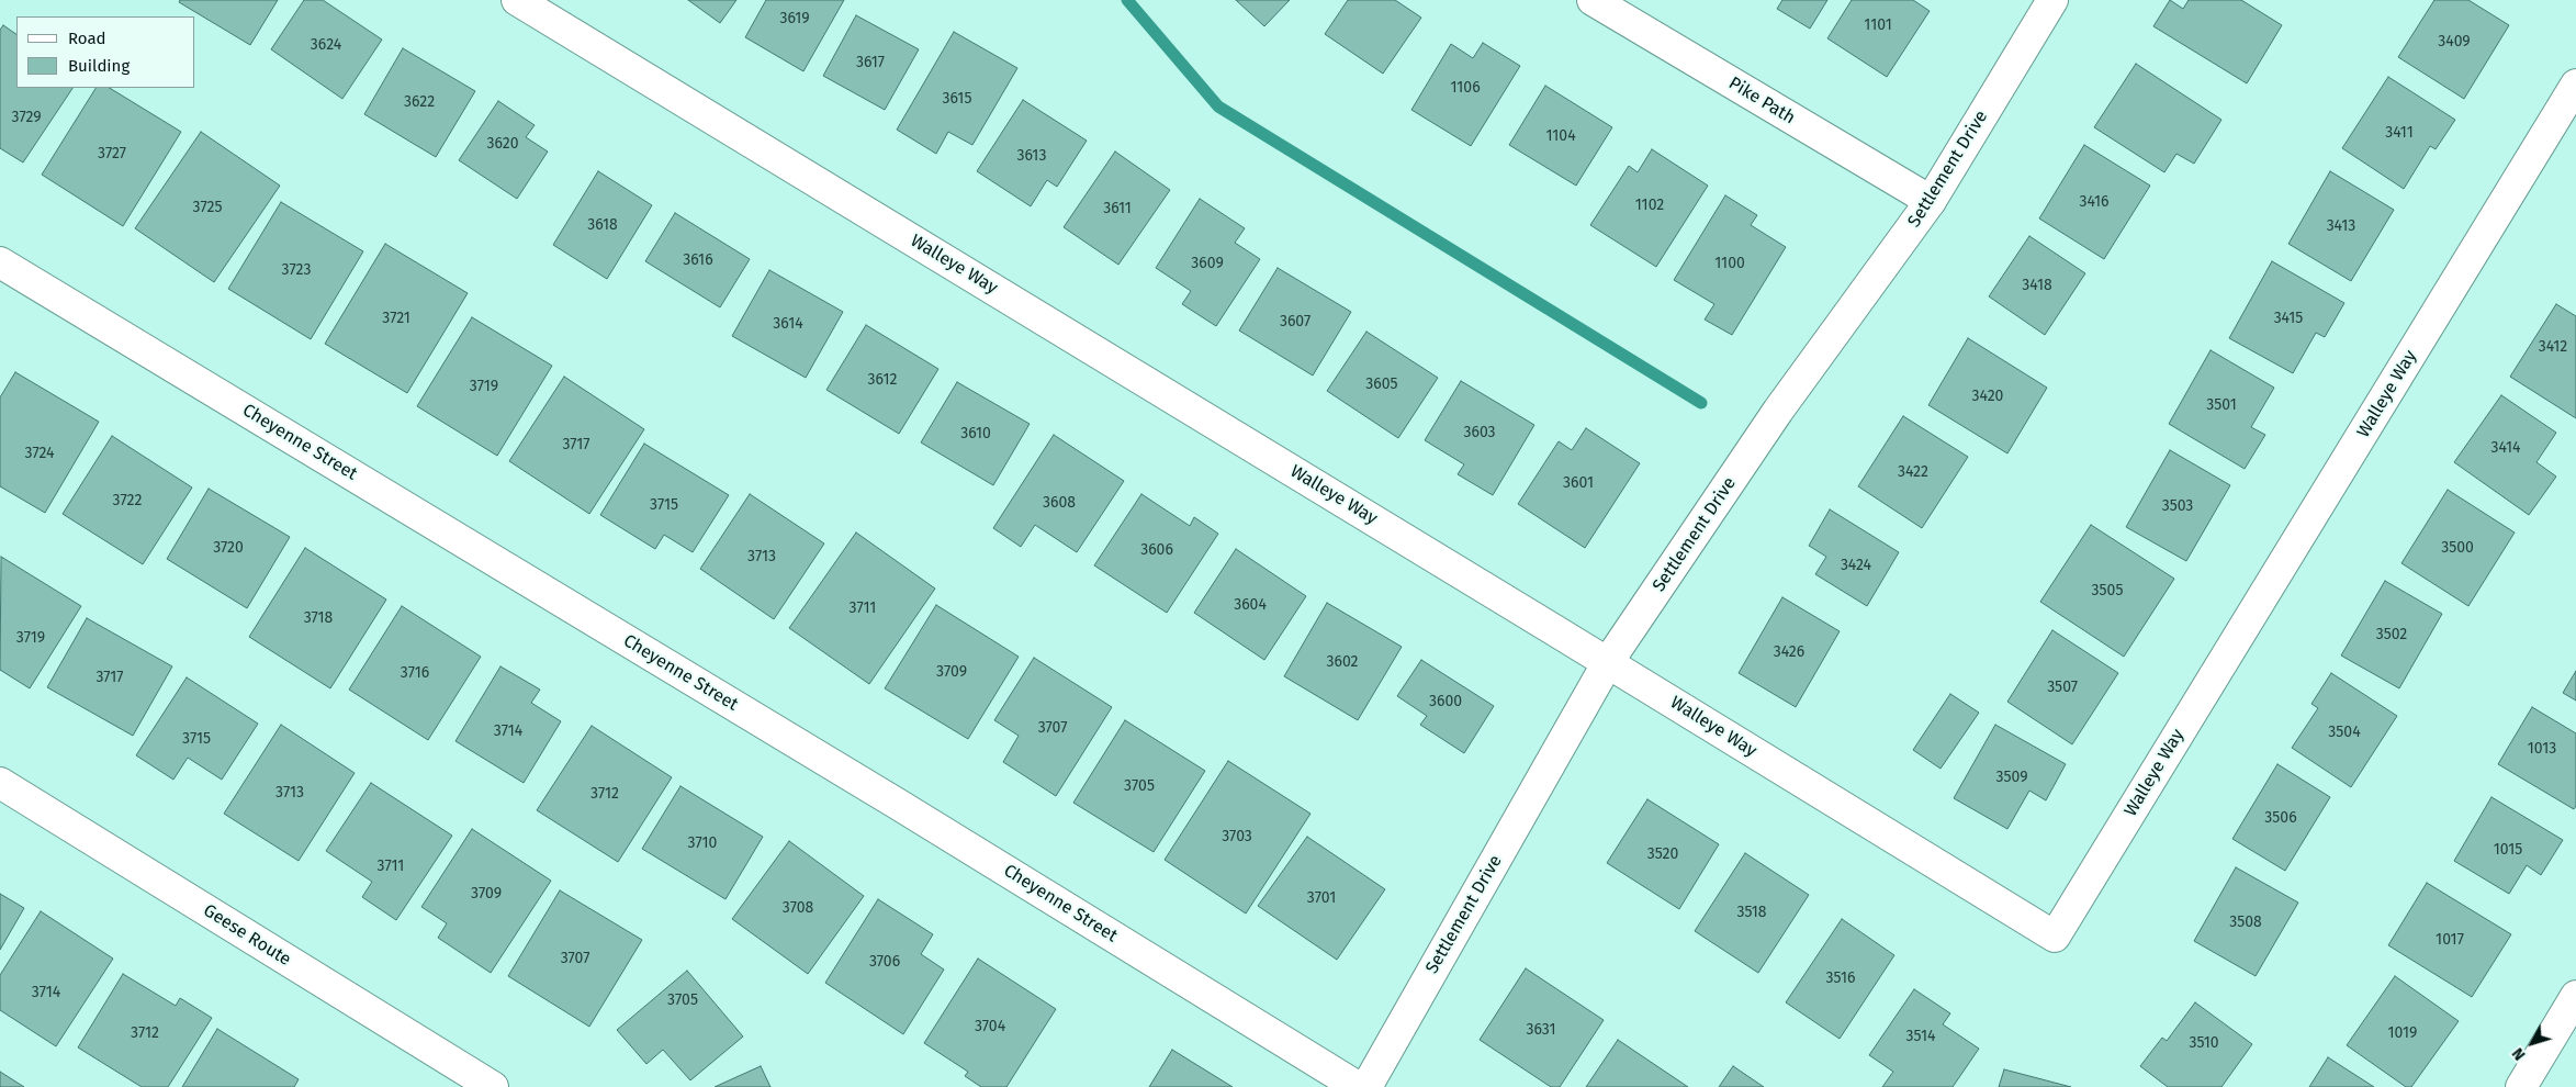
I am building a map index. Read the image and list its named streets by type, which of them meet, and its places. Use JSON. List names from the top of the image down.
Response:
{
  "streets": {
    "street": [
      "Pike Path",
      "Settlement Drive",
      "Walleye Way",
      "Cheyenne Street",
      "Geese Route"
    ]
  },
  "crossings": [
    ["Pike Path", "Settlement Drive"],
    ["Settlement Drive", "Walleye Way"]
  ],
  "house_numbers": [
    "3619",
    "1101",
    "3409",
    "3624",
    "3617",
    "1106",
    "3615",
    "3622",
    "3729",
    "3411",
    "1104",
    "3620",
    "3727",
    "3613",
    "3416",
    "1102",
    "3725",
    "3611",
    "3618",
    "3413",
    "3616",
    "3609",
    "1100",
    "3723",
    "3418",
    "3721",
    "3415",
    "3607",
    "3614",
    "3412",
    "3612",
    "3605",
    "3719",
    "3420",
    "3501",
    "3603",
    "3610",
    "3717",
    "3414",
    "3724",
    "3422",
    "3601",
    "3722",
    "3608",
    "3715",
    "3503",
    "3720",
    "3500",
    "3606",
    "3713",
    "3424",
    "3505",
    "3604",
    "3711",
    "3718",
    "3502",
    "3719",
    "3426",
    "3602",
    "3709",
    "3716",
    "3717",
    "3507",
    "3600",
    "3707",
    "3714",
    "3504",
    "3715",
    "1013",
    "3509",
    "3705",
    "3713",
    "3712",
    "3506",
    "3703",
    "3710",
    "1015",
    "3520",
    "3711",
    "3709",
    "3701",
    "3708",
    "3518",
    "3508",
    "1017",
    "3707",
    "3706",
    "3516",
    "3714",
    "3705",
    "3704",
    "3631",
    "3712",
    "1019",
    "3514",
    "3510"
  ],
  "legend": ["Road", "Building"],
  "north": "bottom left"
}
